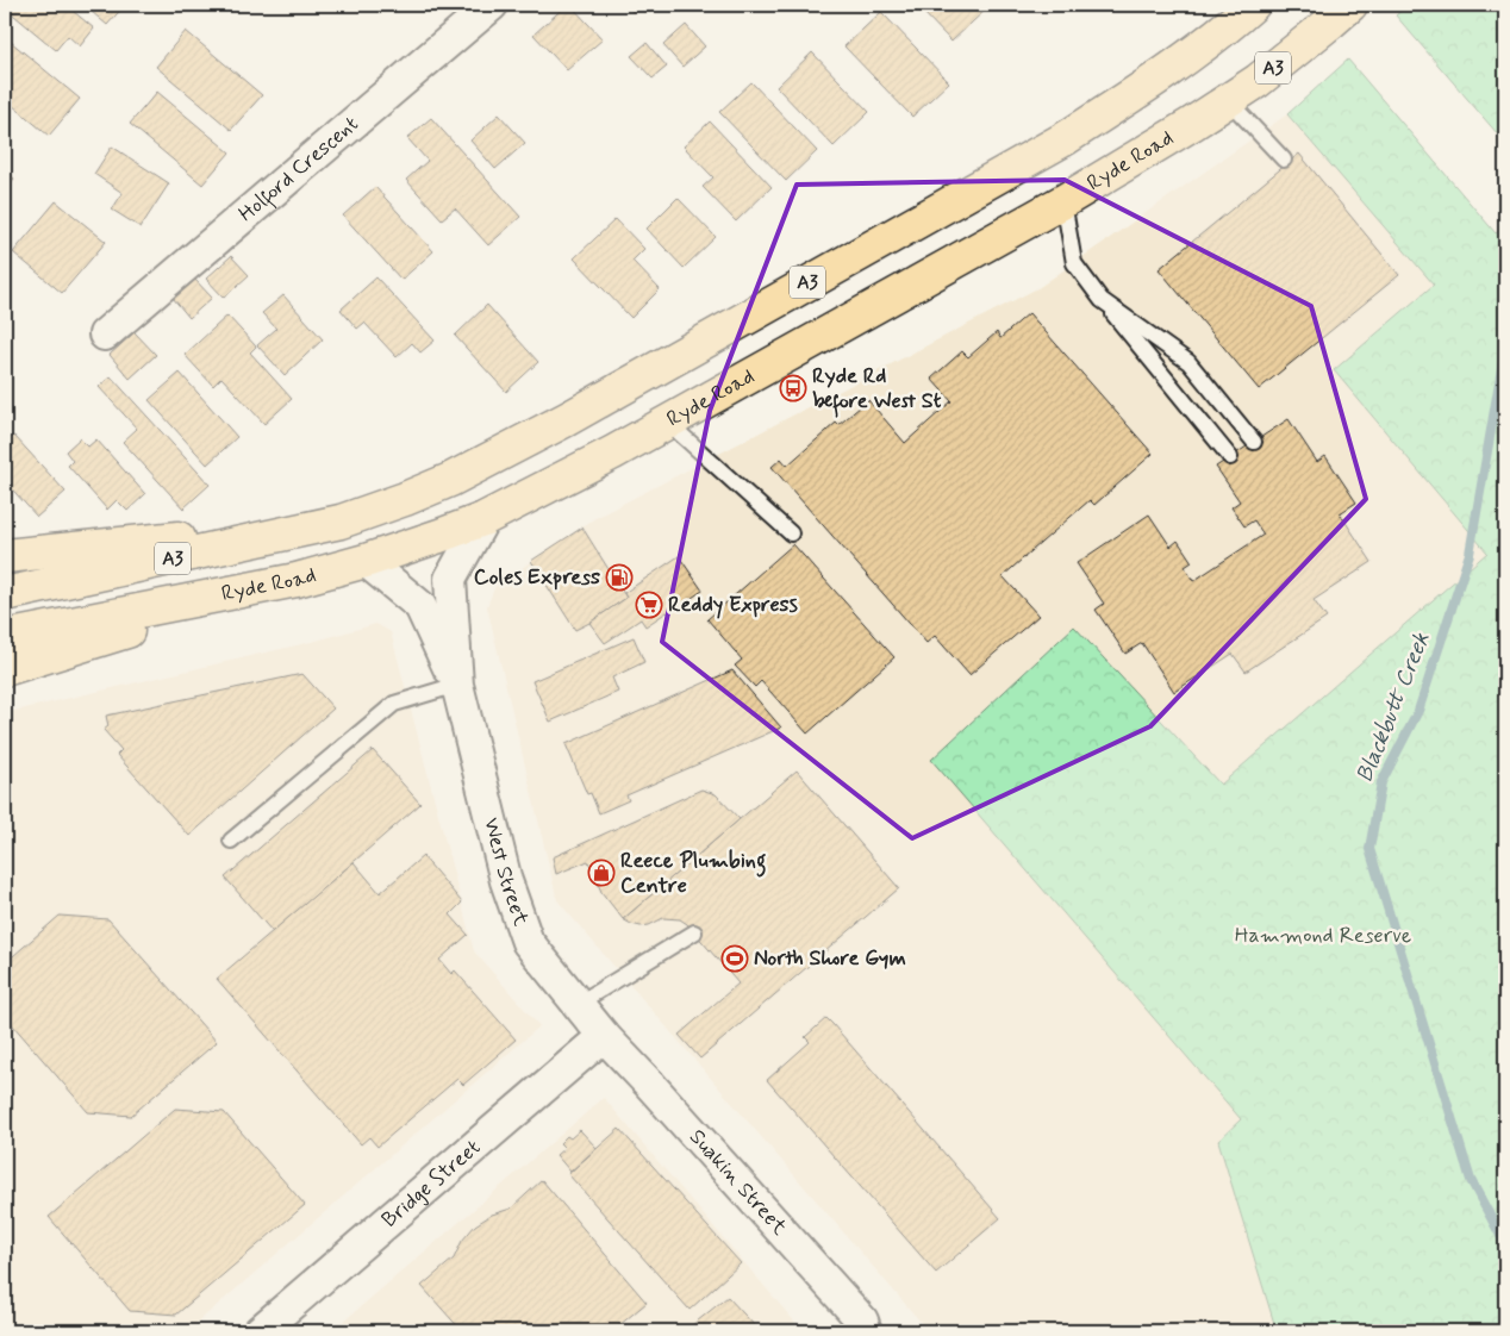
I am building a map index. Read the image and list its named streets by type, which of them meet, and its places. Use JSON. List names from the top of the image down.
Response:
{
  "streets": {
    "highway": ["A3", "Ryde Road"],
    "street": [
      "Holford Crescent",
      "West Street",
      "Suakin Street",
      "Bridge Street"
    ]
  },
  "crossings": [
    ["Ryde Road", "West Street"],
    ["West Street", "Suakin Street"],
    ["West Street", "Bridge Street"],
    ["Suakin Street", "Bridge Street"]
  ],
  "water": ["Blackbutt Creek"],
  "parks": ["Hammond Reserve"],
  "places": {
    "bus stop": ["Ryde Rd before West St"],
    "fuel station": ["Coles Express"],
    "supermarket": ["Reddy Express"],
    "shop": ["Reece Plumbing Centre"],
    "sports": ["North Shore Gym"]
  }
}
